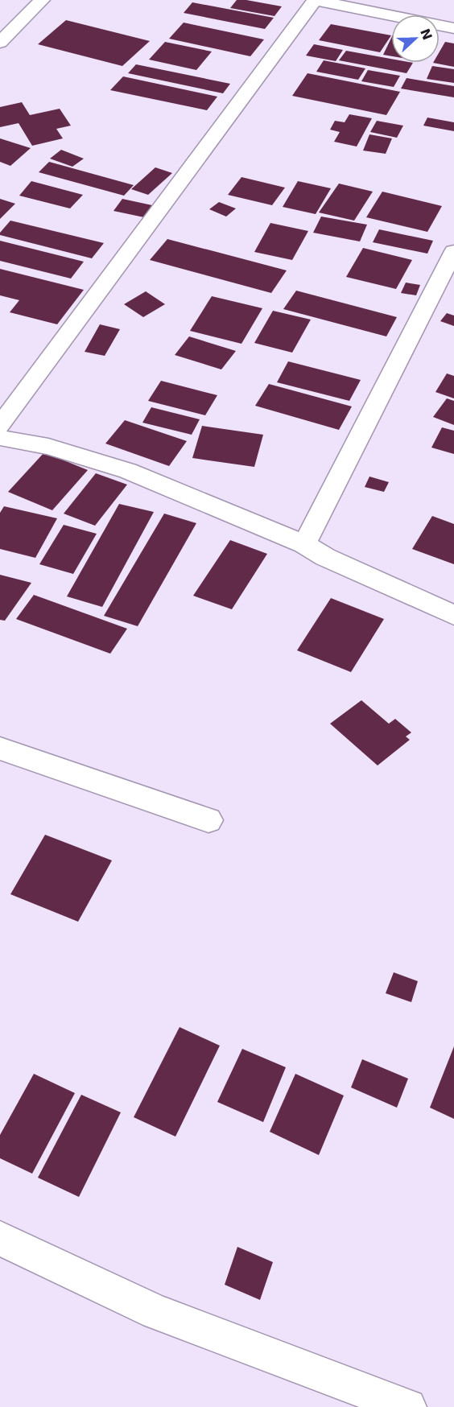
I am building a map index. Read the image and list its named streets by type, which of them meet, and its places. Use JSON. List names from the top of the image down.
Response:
{
  "north": "right"
}
